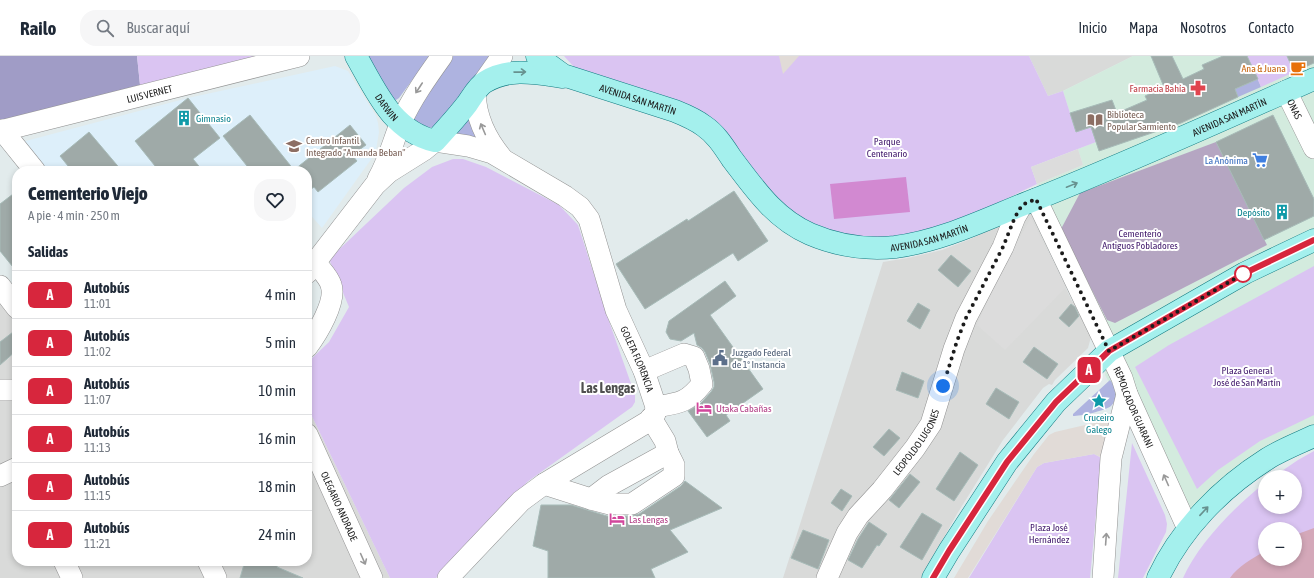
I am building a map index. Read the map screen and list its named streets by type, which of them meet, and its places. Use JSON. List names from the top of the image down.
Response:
{
  "streets": {
    "main road": ["AVENIDA SAN MARTÍN", "DARWIN"],
    "street": [
      "LUIS VERNET",
      "ONAS",
      "GOLETA FLORENCIA",
      "REMOLCADOR GUARANI",
      "LEOPOLDO LUGONES",
      "OLEGARIO ANDRADE"
    ]
  },
  "crossings": [
    ["AVENIDA SAN MARTÍN", "ONAS"],
    ["AVENIDA SAN MARTÍN", "REMOLCADOR GUARANI"],
    ["AVENIDA SAN MARTÍN", "LEOPOLDO LUGONES"],
    ["DARWIN", "GOLETA FLORENCIA"],
    ["REMOLCADOR GUARANI", "LEOPOLDO LUGONES"]
  ],
  "one_way": ["REMOLCADOR GUARANI", "OLEGARIO ANDRADE"],
  "districts": ["Las Lengas"],
  "parks": [
    "Parque Centenario",
    "Cementerio Antiguos Pobladores",
    "Plaza General José de San Martín",
    "Plaza José Hernández"
  ],
  "places": {
    "cafe": ["Ana & Juana"],
    "pharmacy": ["Farmacia Bahía"],
    "building": ["Gimnasio", "Depósito"],
    "library": ["Biblioteca Popular Sarmiento"],
    "school or university": ["Centro Infantil Integrado \"Amanda Beban\""],
    "supermarket": ["La Anónima"],
    "public building": ["Juzgado Federal de 1° Instancia"],
    "place": ["Cruceiro Galego"],
    "hotel": ["Utaka Cabañas", "Las Lengas"]
  },
  "lines": ["bus line A"],
  "page": {
    "header": "Railo",
    "search": "Buscar aquí",
    "nav": [
      "Inicio",
      "Mapa",
      "Nosotros",
      "Contacto"
    ],
    "on_map": "A",
    "heading": [
      ["Cementerio Viejo", "A pie · 4 min · 250 m"],
      "Salidas"
    ],
    "list": [
      {
        "mark": "A",
        "name": "Autobús",
        "note": "11:01",
        "value": "4 min"
      },
      {
        "mark": "A",
        "name": "Autobús",
        "note": "11:02",
        "value": "5 min"
      },
      {
        "mark": "A",
        "name": "Autobús",
        "note": "11:07",
        "value": "10 min"
      },
      {
        "mark": "A",
        "name": "Autobús",
        "note": "11:13",
        "value": "16 min"
      },
      {
        "mark": "A",
        "name": "Autobús",
        "note": "11:15",
        "value": "18 min"
      },
      {
        "mark": "A",
        "name": "Autobús",
        "note": "11:21",
        "value": "24 min"
      }
    ],
    "map_buttons": ["+", "−"]
  }
}
